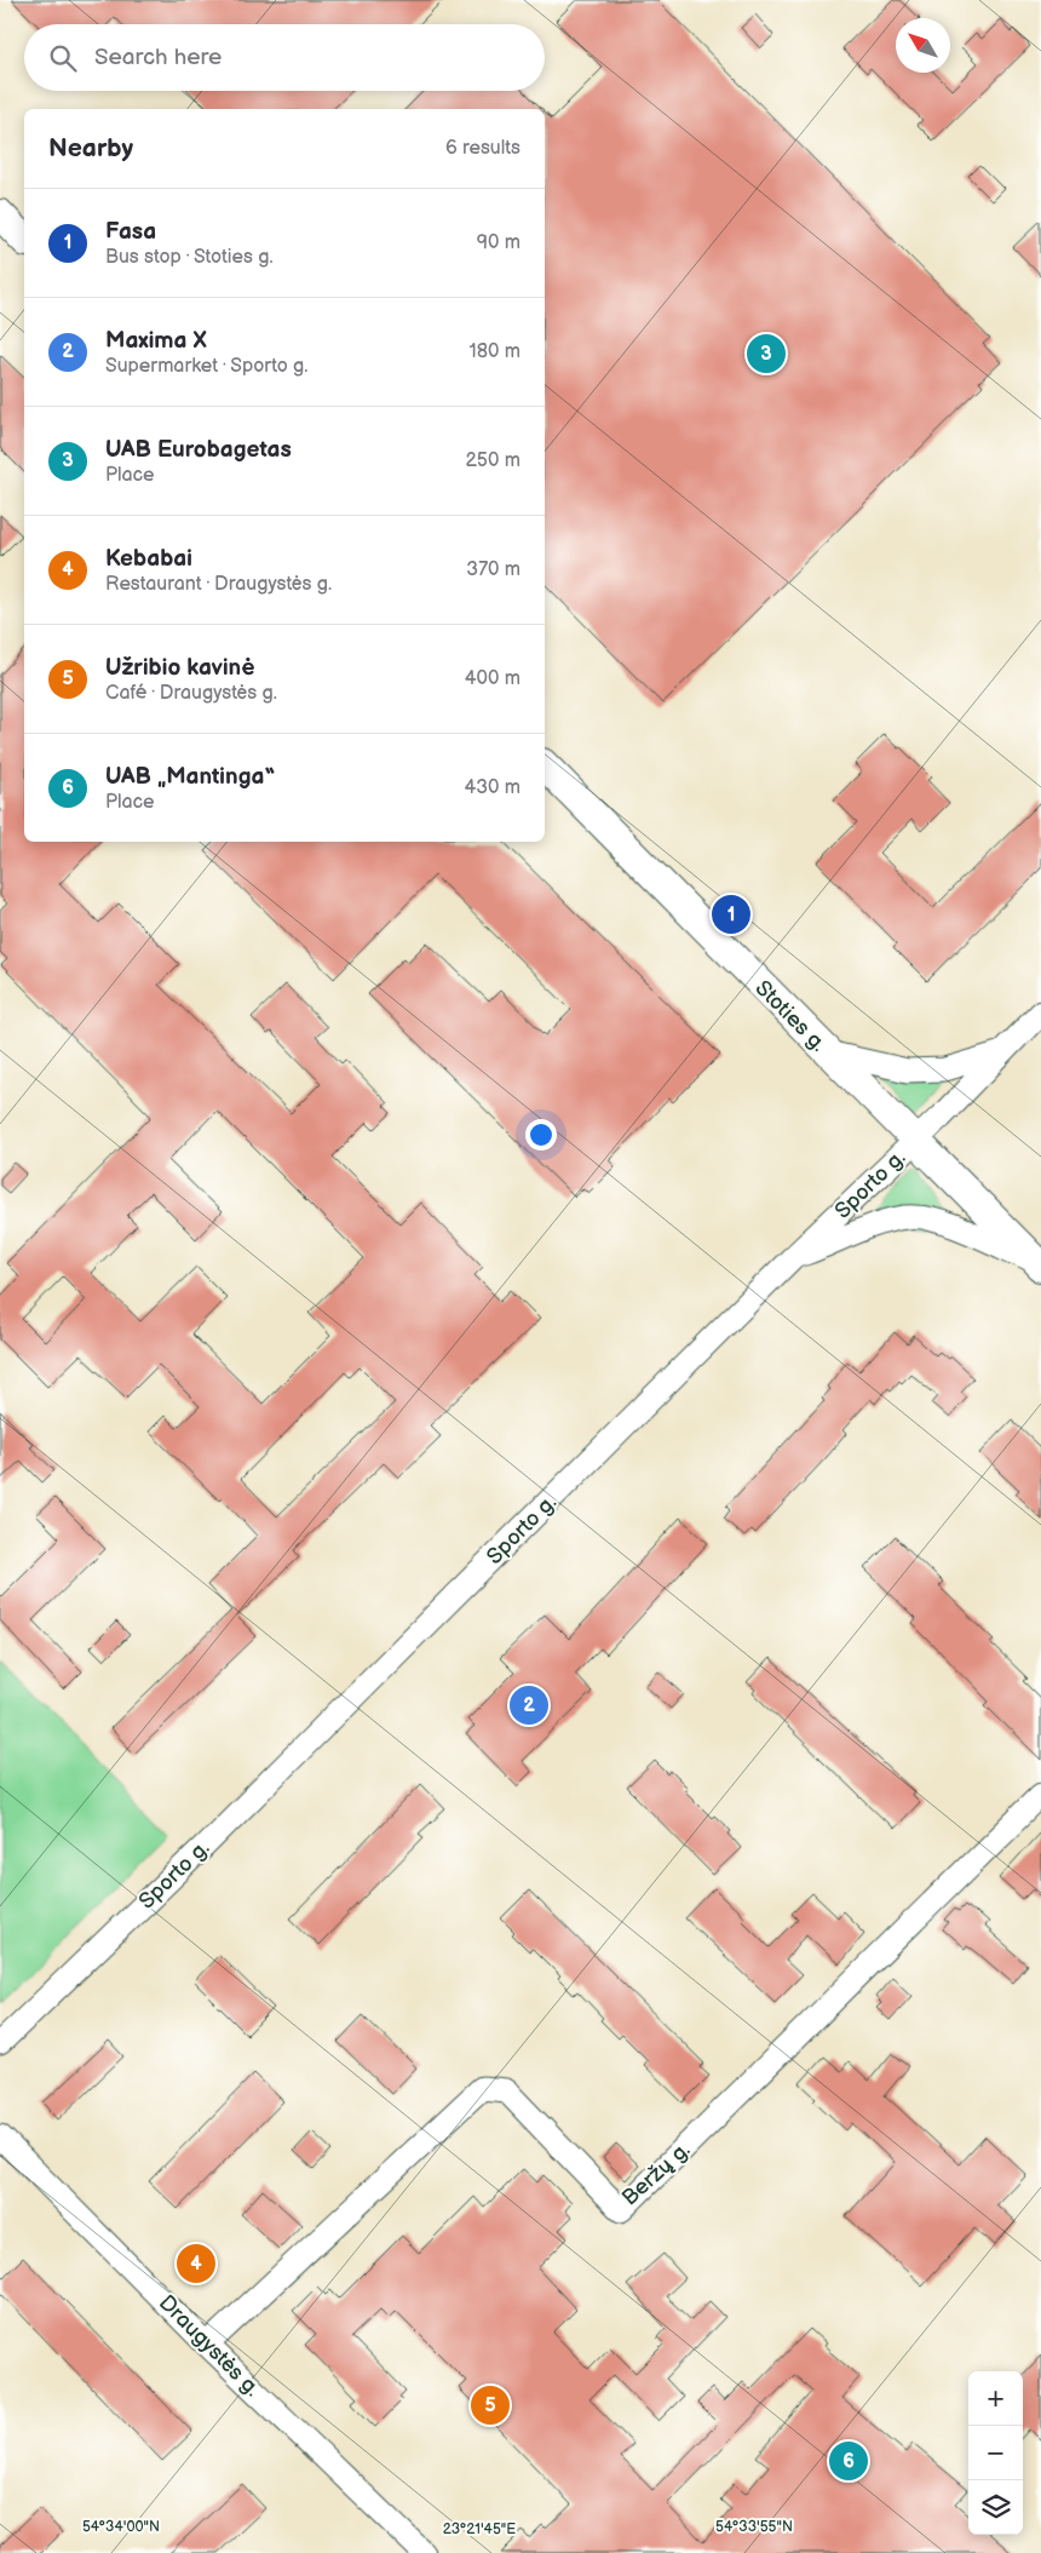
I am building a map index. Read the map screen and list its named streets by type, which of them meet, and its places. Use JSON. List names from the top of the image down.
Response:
{
  "streets": {
    "main road": ["Stoties g."],
    "street": ["Sporto g.", "Beržų g.", "Draugystės g."]
  },
  "crossings": [
    ["Stoties g.", "Sporto g."],
    ["Beržų g.", "Draugystės g."]
  ],
  "north": "top left",
  "page": {
    "search": "Search here",
    "heading": ["Nearby", "6 results"],
    "list": [
      {
        "mark": "1",
        "name": "Fasa",
        "note": "Bus stop · Stoties g.",
        "value": "90 m"
      },
      {
        "mark": "2",
        "name": "Maxima X",
        "note": "Supermarket · Sporto g.",
        "value": "180 m"
      },
      {
        "mark": "3",
        "name": "UAB Eurobagetas",
        "note": "Place",
        "value": "250 m"
      },
      {
        "mark": "4",
        "name": "Kebabai",
        "note": "Restaurant · Draugystės g.",
        "value": "370 m"
      },
      {
        "mark": "5",
        "name": "Užribio kavinė",
        "note": "Café · Draugystės g.",
        "value": "400 m"
      },
      {
        "mark": "6",
        "name": "UAB „Mantinga“",
        "note": "Place",
        "value": "430 m"
      }
    ],
    "pins": [
      "3",
      "1",
      "2",
      "4",
      "5",
      "6"
    ],
    "map_buttons": ["+", "−"]
  },
  "coordinates": ["54°34'00\"N", "54°33'55\"N", "23°21'45\"E"]
}
